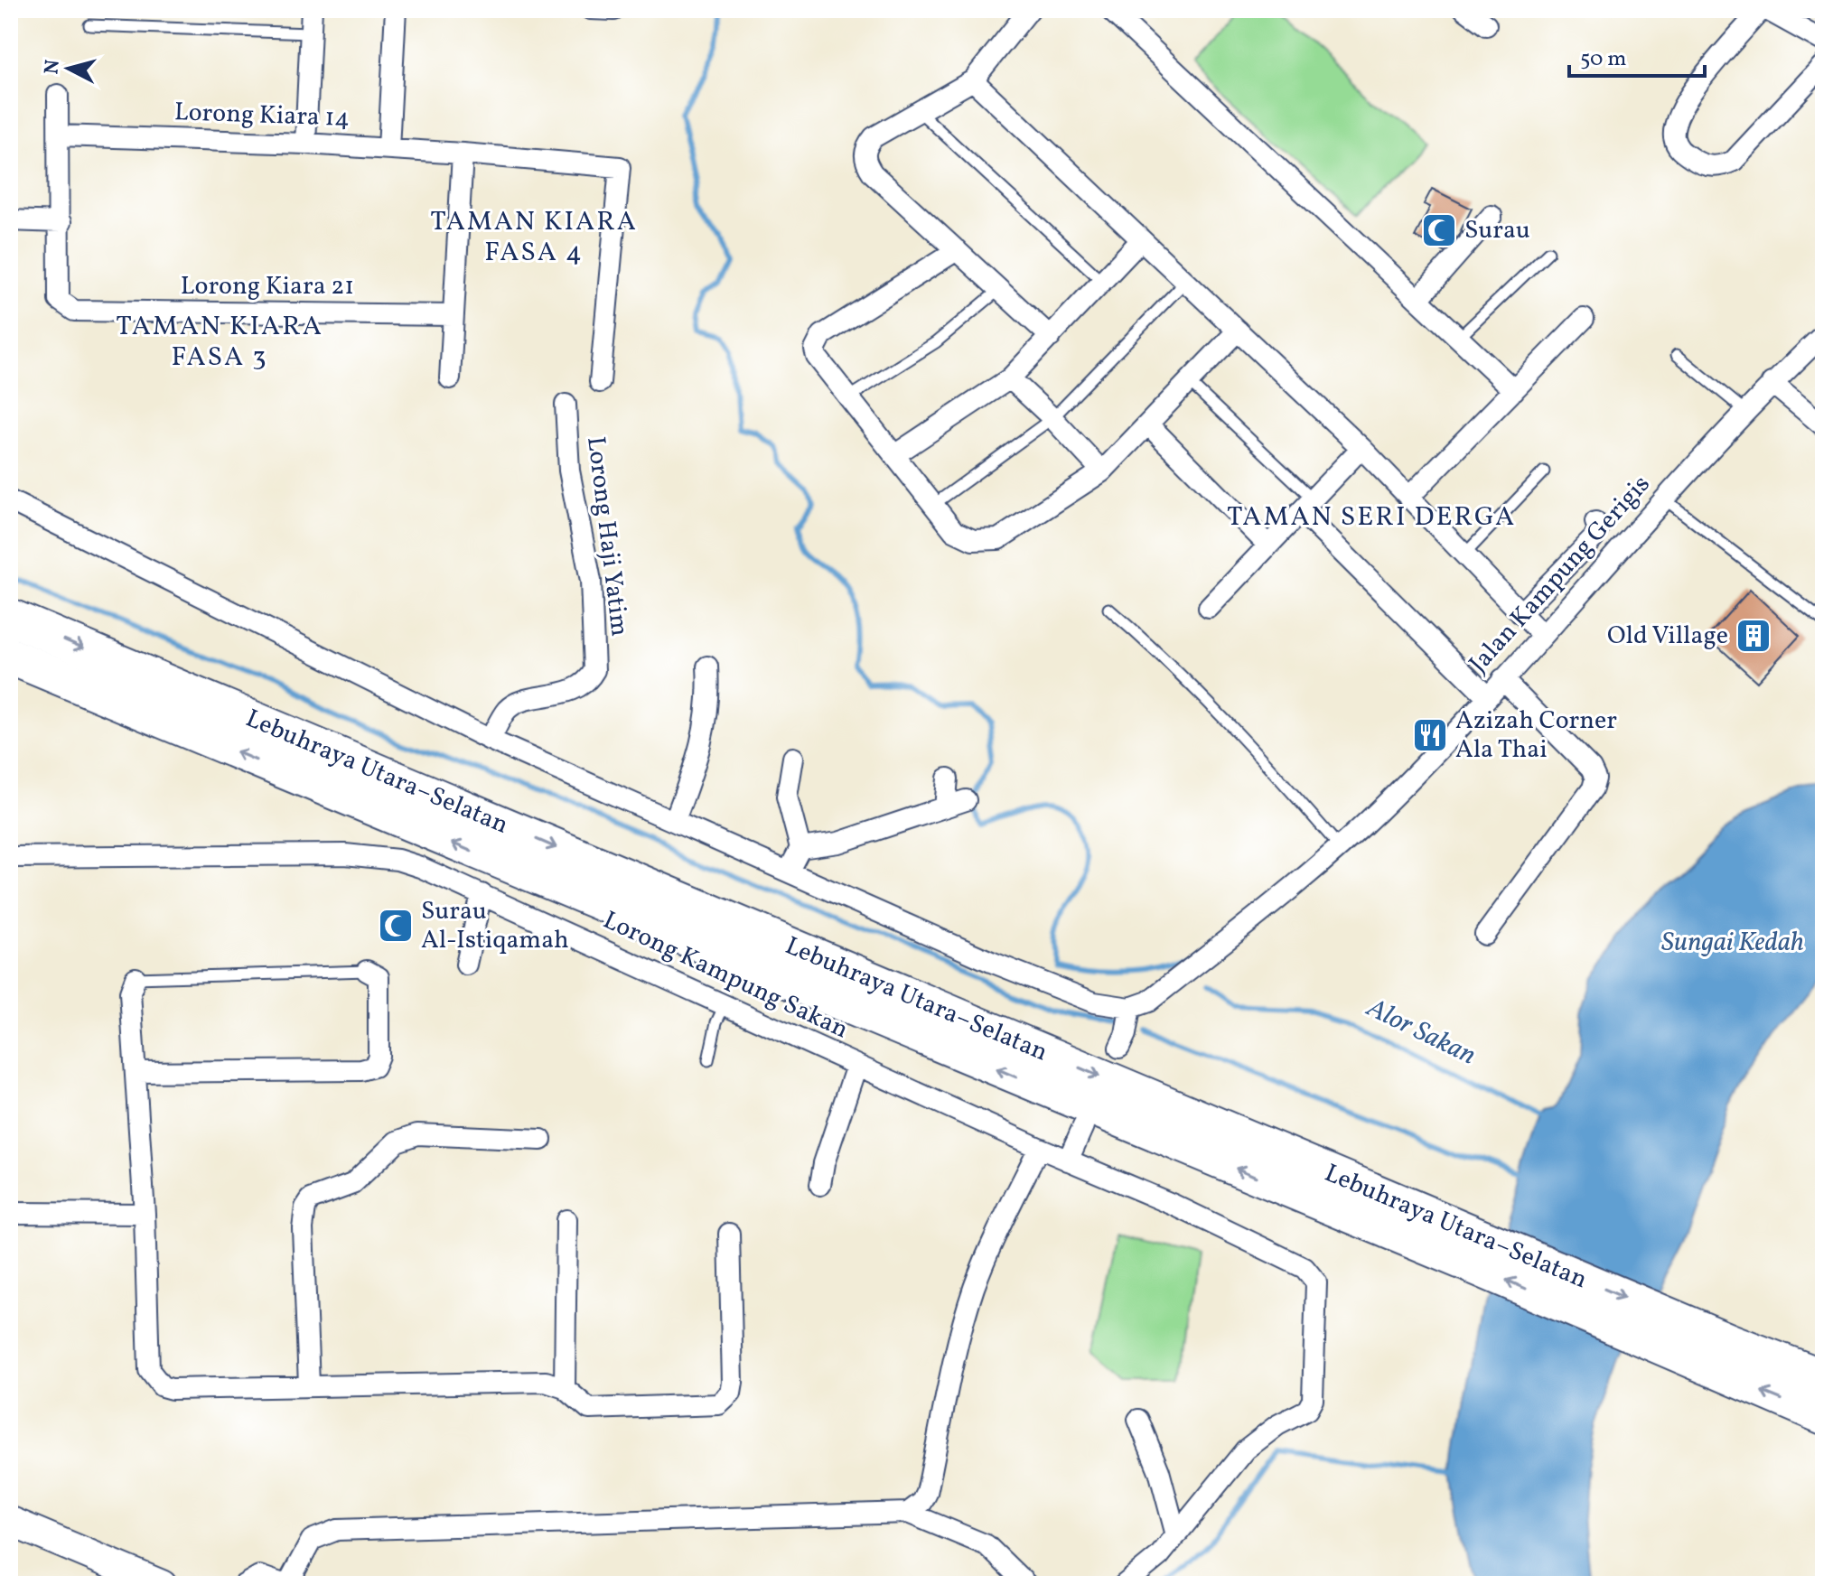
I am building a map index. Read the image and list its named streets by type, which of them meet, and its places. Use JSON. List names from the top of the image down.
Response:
{
  "streets": {
    "highway": ["Lebuhraya Utara–Selatan"],
    "street": [
      "Lorong Kiara 14",
      "Lorong Kiara 21",
      "Lorong Haji Yatim",
      "Jalan Kampung Gerigis",
      "Lorong Kampung Sakan"
    ]
  },
  "districts": ["TAMAN KIARA FASA 4", "TAMAN KIARA FASA 3", "TAMAN SERI DERGA"],
  "water": ["Sungai Kedah", "Alor Sakan"],
  "places": {
    "mosque": ["Surau", "Surau Al-Istiqamah"],
    "building": ["Old Village"],
    "restaurant": ["Azizah Corner Ala Thai"]
  },
  "scale_bar": "50 m",
  "north": "left"
}
